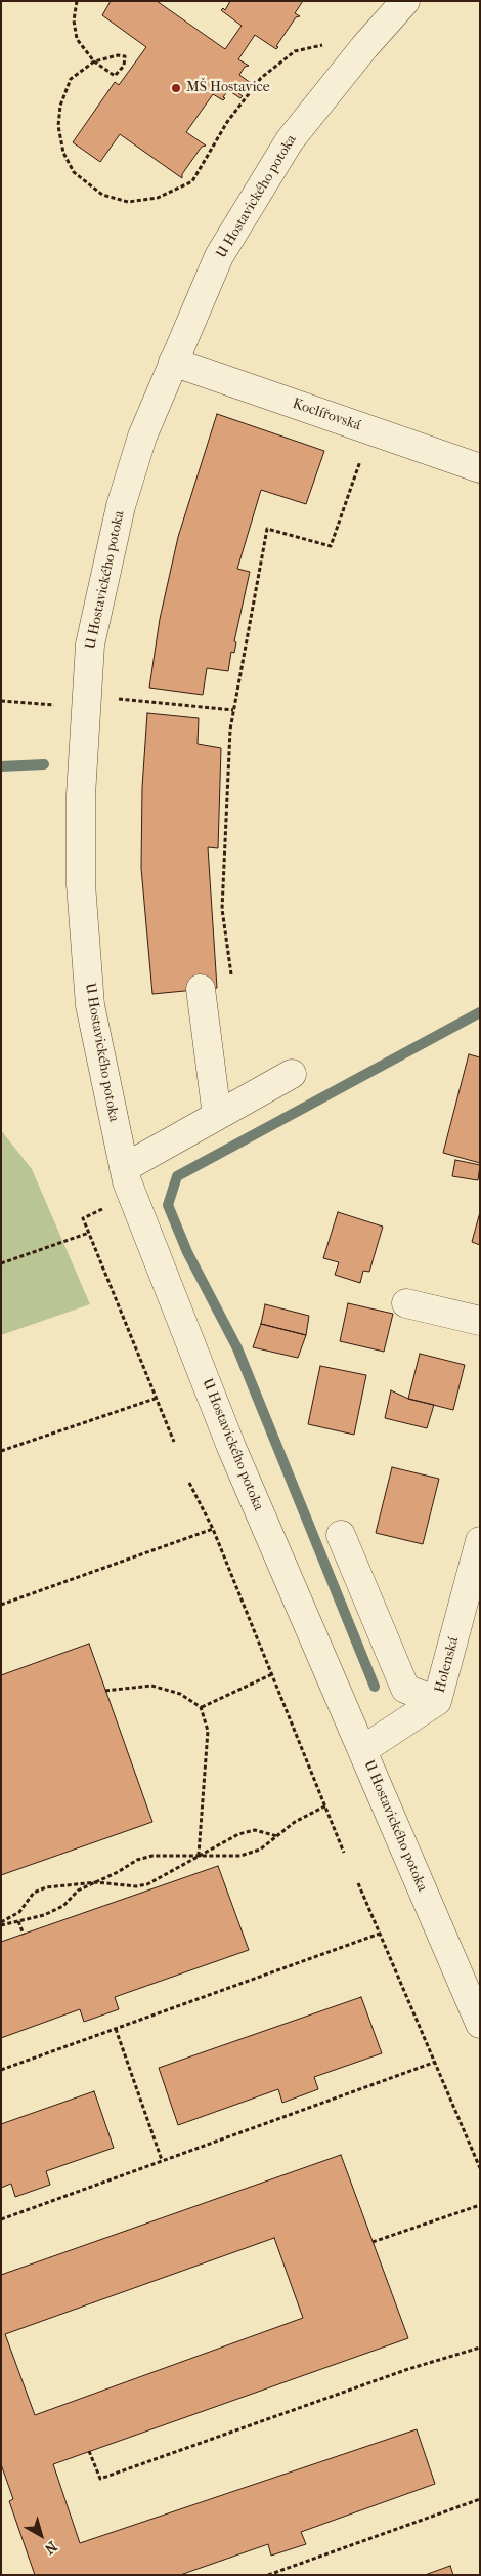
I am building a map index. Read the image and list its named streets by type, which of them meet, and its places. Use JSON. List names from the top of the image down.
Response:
{
  "streets": {
    "street": ["U Hostavického potoka", "Koclířovská", "Holenská"]
  },
  "crossings": [
    ["U Hostavického potoka", "Koclířovská"],
    ["U Hostavického potoka", "Holenská"]
  ],
  "places": ["MŠ Hostavice"],
  "north": "bottom right"
}
